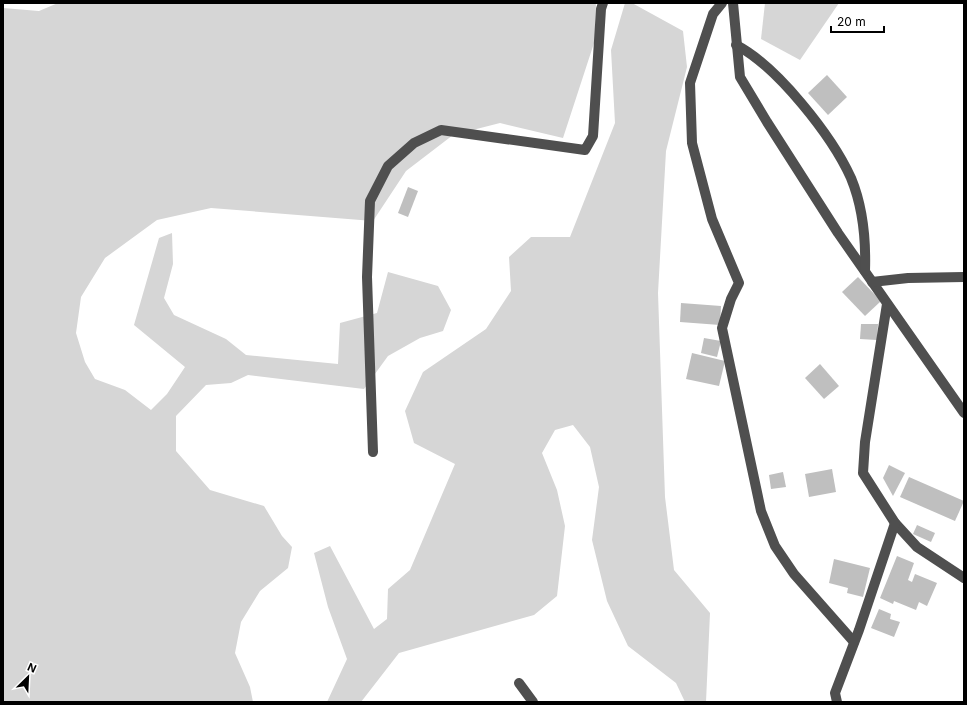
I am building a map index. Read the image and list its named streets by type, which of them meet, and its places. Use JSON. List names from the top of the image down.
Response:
{
  "scale_bar": "20 m",
  "north": "top right"
}
